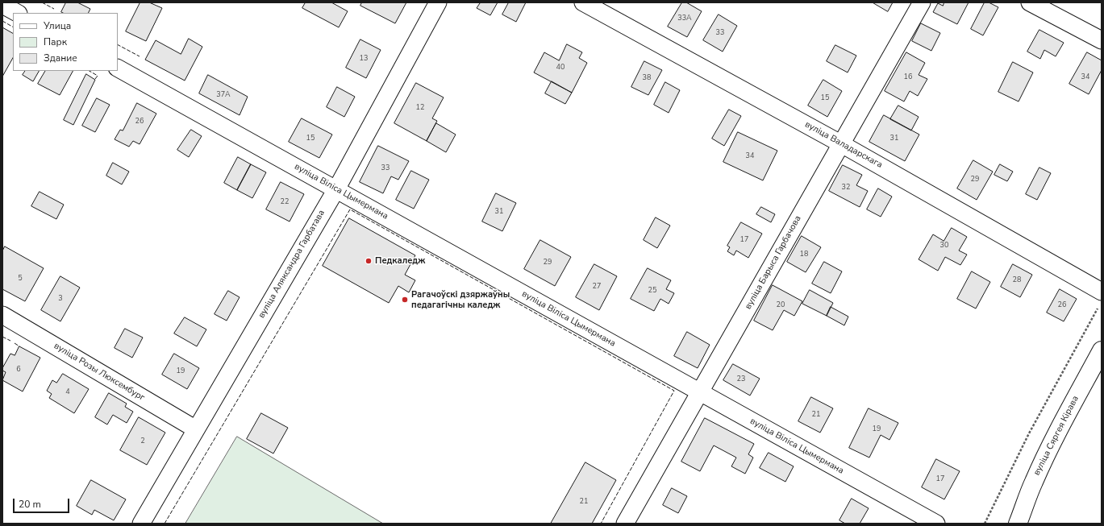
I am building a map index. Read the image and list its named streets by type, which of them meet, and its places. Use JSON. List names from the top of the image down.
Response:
{
  "streets": {
    "main road": ["вуліца Сяргея Кірава"],
    "street": [
      "вуліца Валадарскага",
      "вуліца Віліса Цымермана",
      "вуліца Барыса Гарбачова",
      "вуліца Аляксандра Гарбатава",
      "вуліца Розы Люксембург"
    ]
  },
  "crossings": [
    ["вуліца Валадарскага", "вуліца Барыса Гарбачова"],
    ["вуліца Віліса Цымермана", "вуліца Барыса Гарбачова"],
    ["вуліца Віліса Цымермана", "вуліца Аляксандра Гарбатава"],
    ["вуліца Аляксандра Гарбатава", "вуліца Розы Люксембург"]
  ],
  "places": ["Педкаледж", "Рагачоўскі дзяржаўны педагагічны каледж"],
  "house_numbers": [
    "33А",
    "33",
    "13",
    "40",
    "16",
    "34",
    "38",
    "37А",
    "15",
    "12",
    "26",
    "15",
    "31",
    "34",
    "33",
    "29",
    "32",
    "22",
    "31",
    "17",
    "30",
    "18",
    "29",
    "5",
    "28",
    "27",
    "25",
    "3",
    "20",
    "26",
    "6",
    "19",
    "23",
    "4",
    "21",
    "19",
    "2",
    "17",
    "21"
  ],
  "legend": ["Улица", "Парк", "Здание"],
  "scale_bar": "20 m"
}
